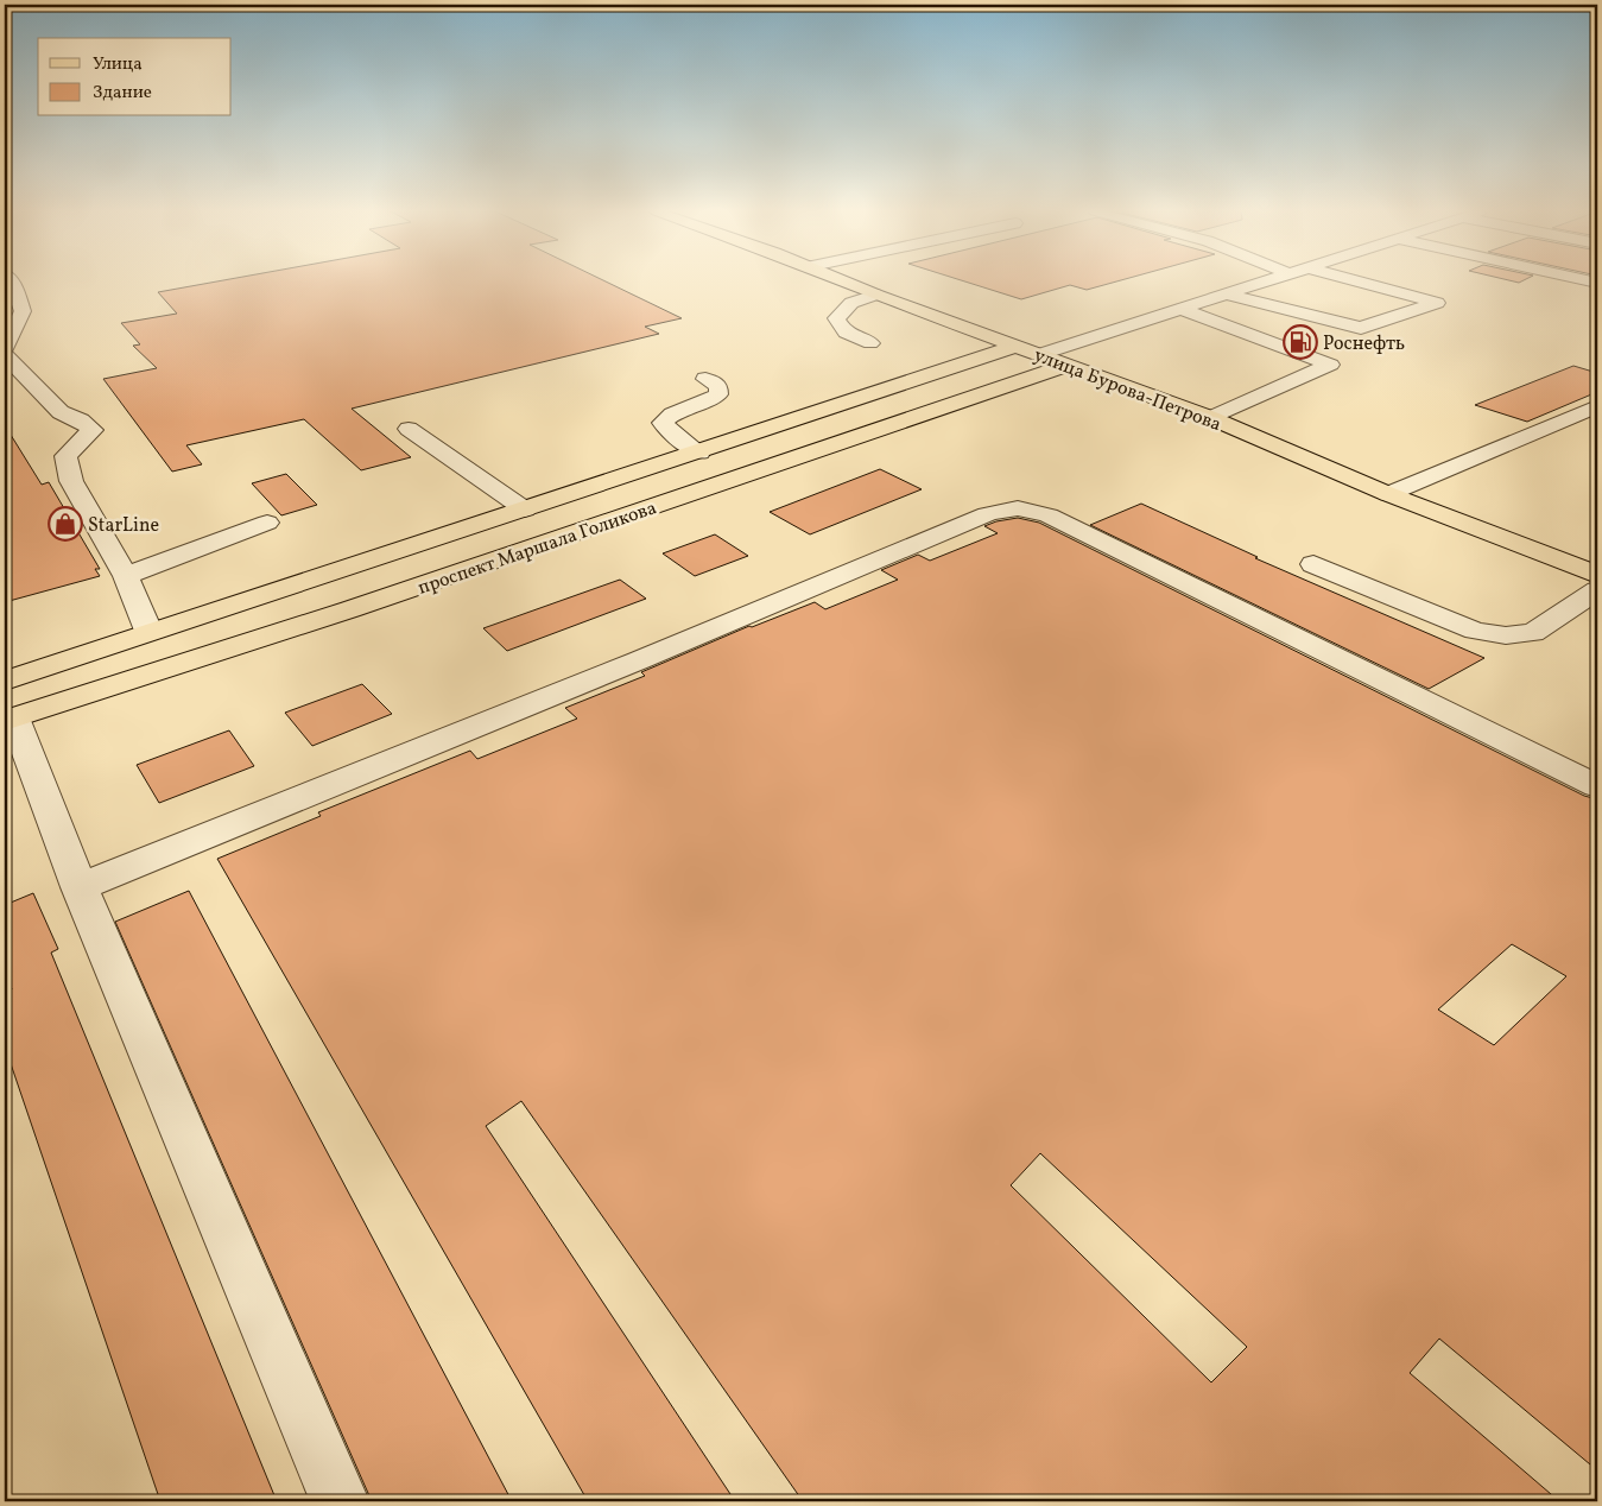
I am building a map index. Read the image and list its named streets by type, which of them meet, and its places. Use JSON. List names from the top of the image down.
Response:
{
  "streets": {
    "main road": ["улица Бурова-Петрова", "проспект Маршала Голикова"]
  },
  "crossings": [
    ["улица Бурова-Петрова", "проспект Маршала Голикова"]
  ],
  "places": {
    "fuel station": ["Роснефть"],
    "shop": ["StarLine"]
  },
  "legend": ["Улица", "Здание"]
}
